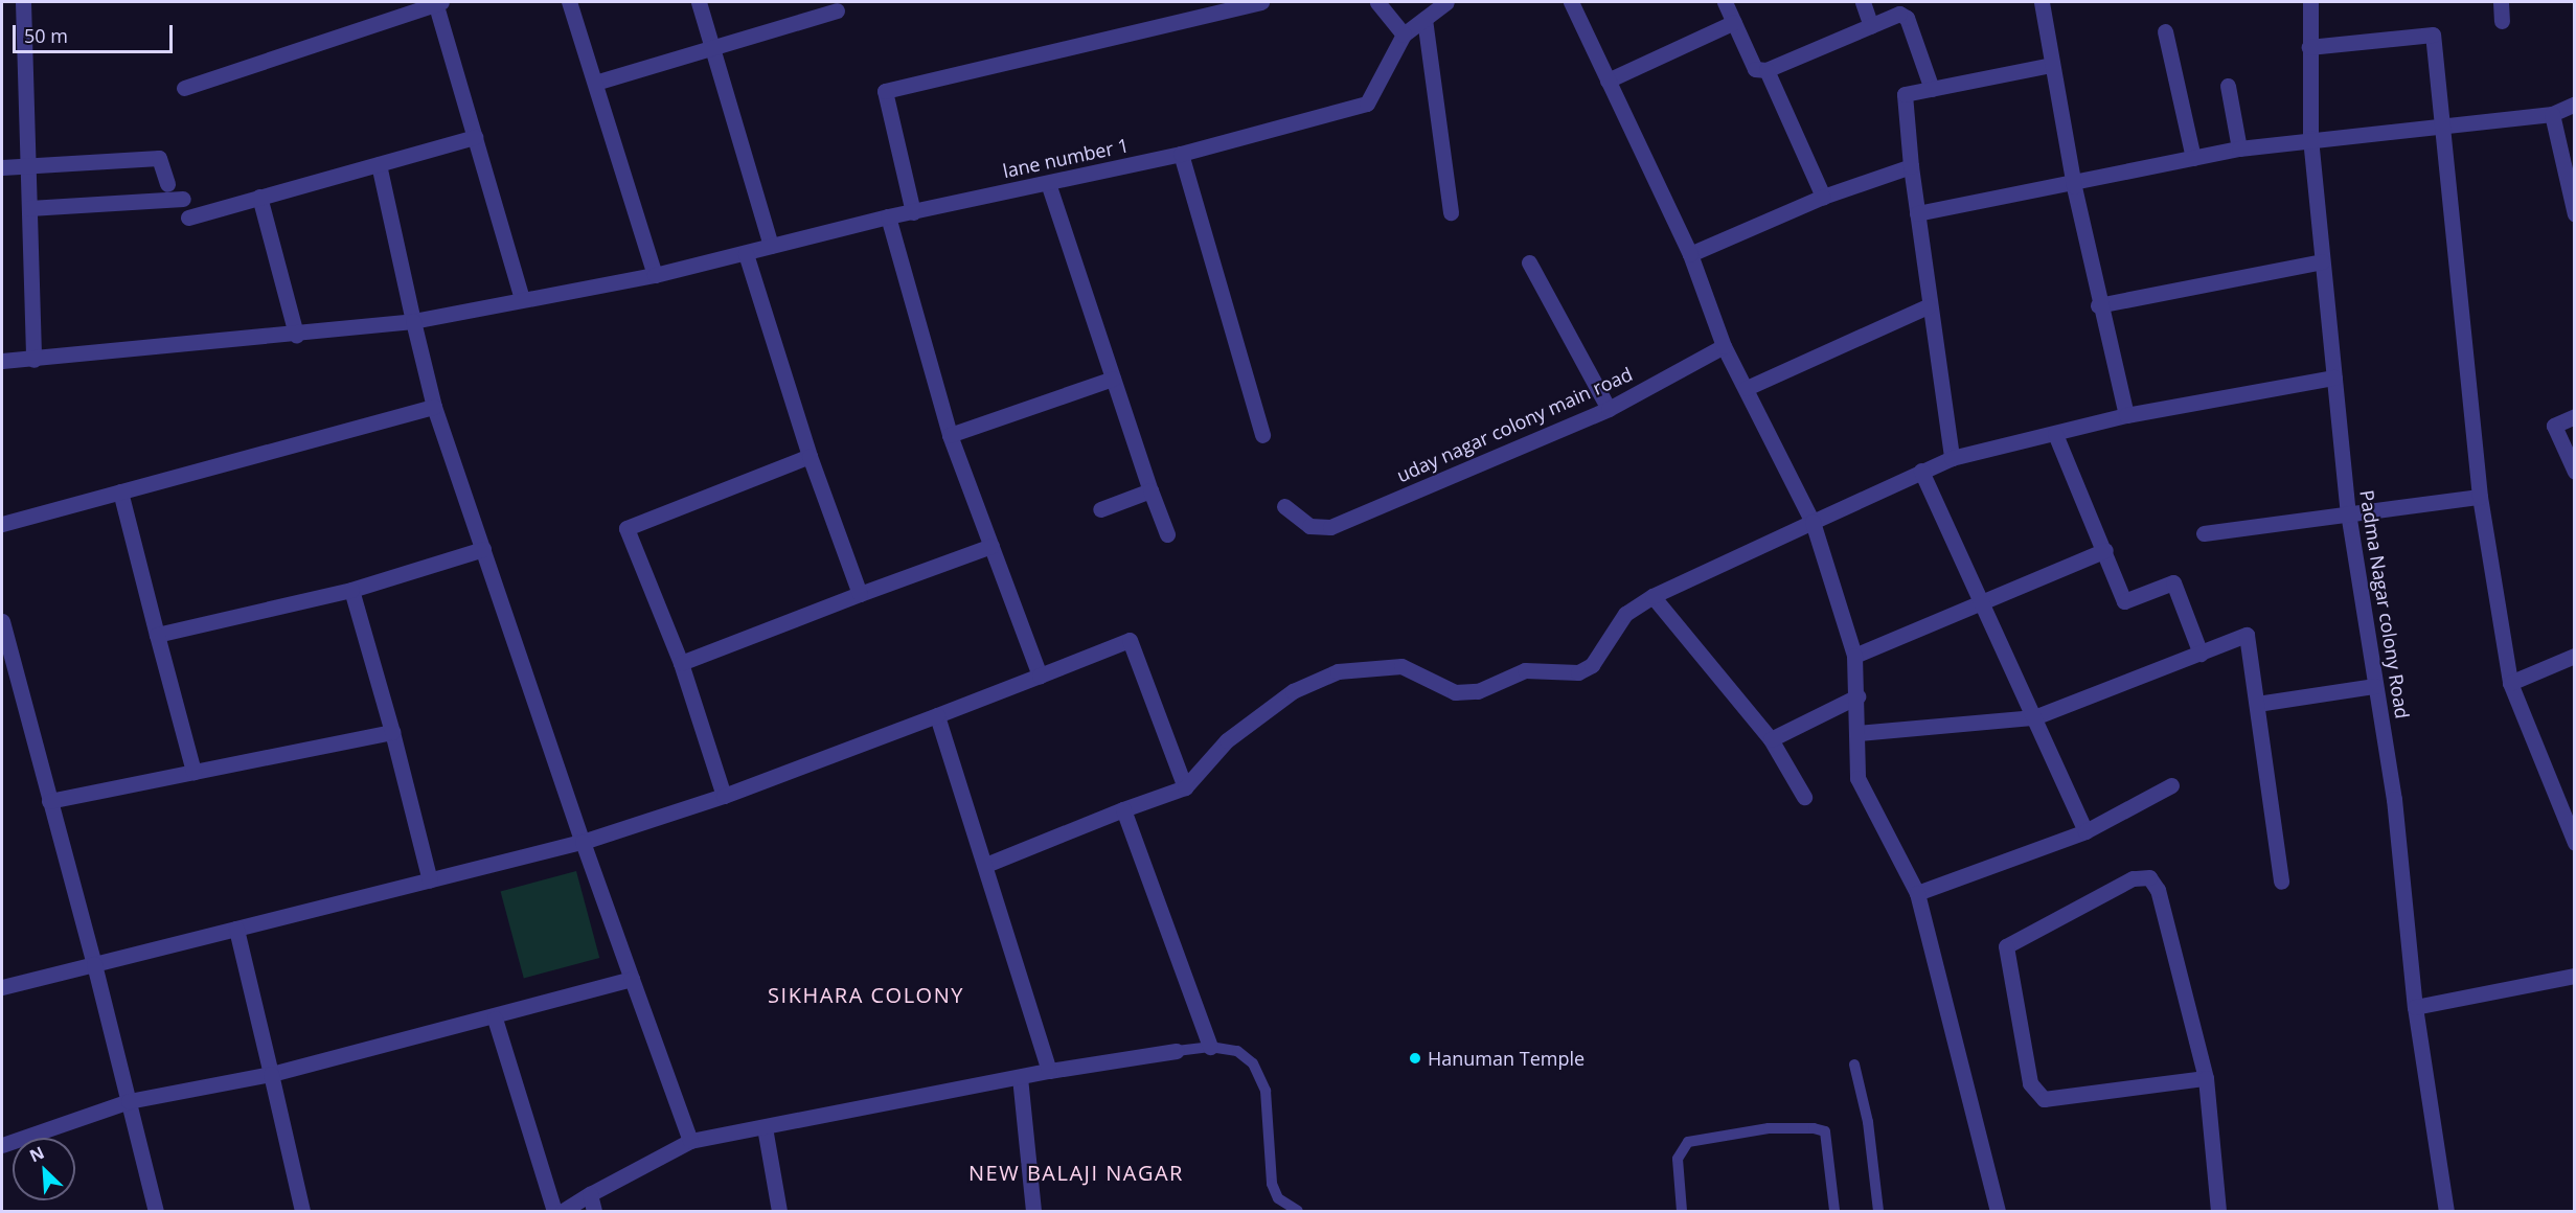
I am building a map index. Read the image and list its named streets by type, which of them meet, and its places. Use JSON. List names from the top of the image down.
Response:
{
  "streets": {
    "street": ["lane number 1", "uday nagar colony main road", "Padma Nagar colony Road"]
  },
  "districts": ["SIKHARA COLONY", "NEW BALAJI NAGAR"],
  "places": ["Hanuman Temple"],
  "scale_bar": "50 m",
  "north": "top left"
}
